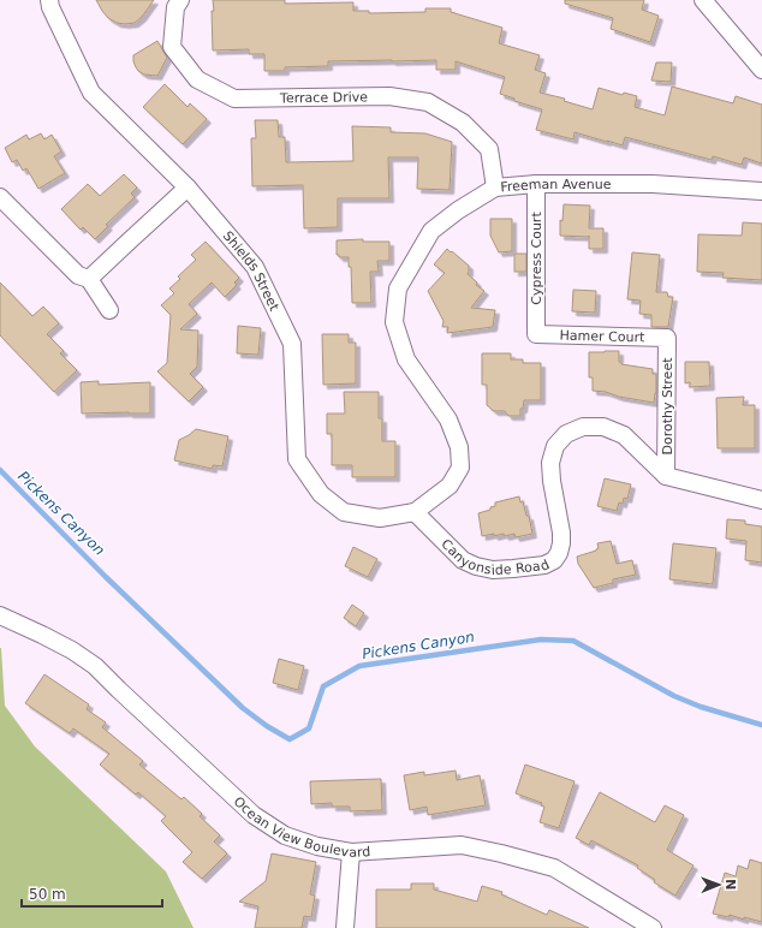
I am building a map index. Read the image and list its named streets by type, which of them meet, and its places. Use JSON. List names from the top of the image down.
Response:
{
  "streets": {
    "street": [
      "Terrace Drive",
      "Freeman Avenue",
      "Cypress Court",
      "Shields Street",
      "Hamer Court",
      "Dorothy Street",
      "Canyonside Road",
      "Ocean View Boulevard"
    ]
  },
  "crossings": [
    ["Terrace Drive", "Freeman Avenue"],
    ["Freeman Avenue", "Cypress Court"],
    ["Freeman Avenue", "Shields Street"],
    ["Freeman Avenue", "Canyonside Road"],
    ["Cypress Court", "Hamer Court"],
    ["Shields Street", "Canyonside Road"],
    ["Hamer Court", "Dorothy Street"],
    ["Dorothy Street", "Canyonside Road"]
  ],
  "water": ["Pickens Canyon"],
  "scale_bar": "50 m",
  "north": "right"
}
